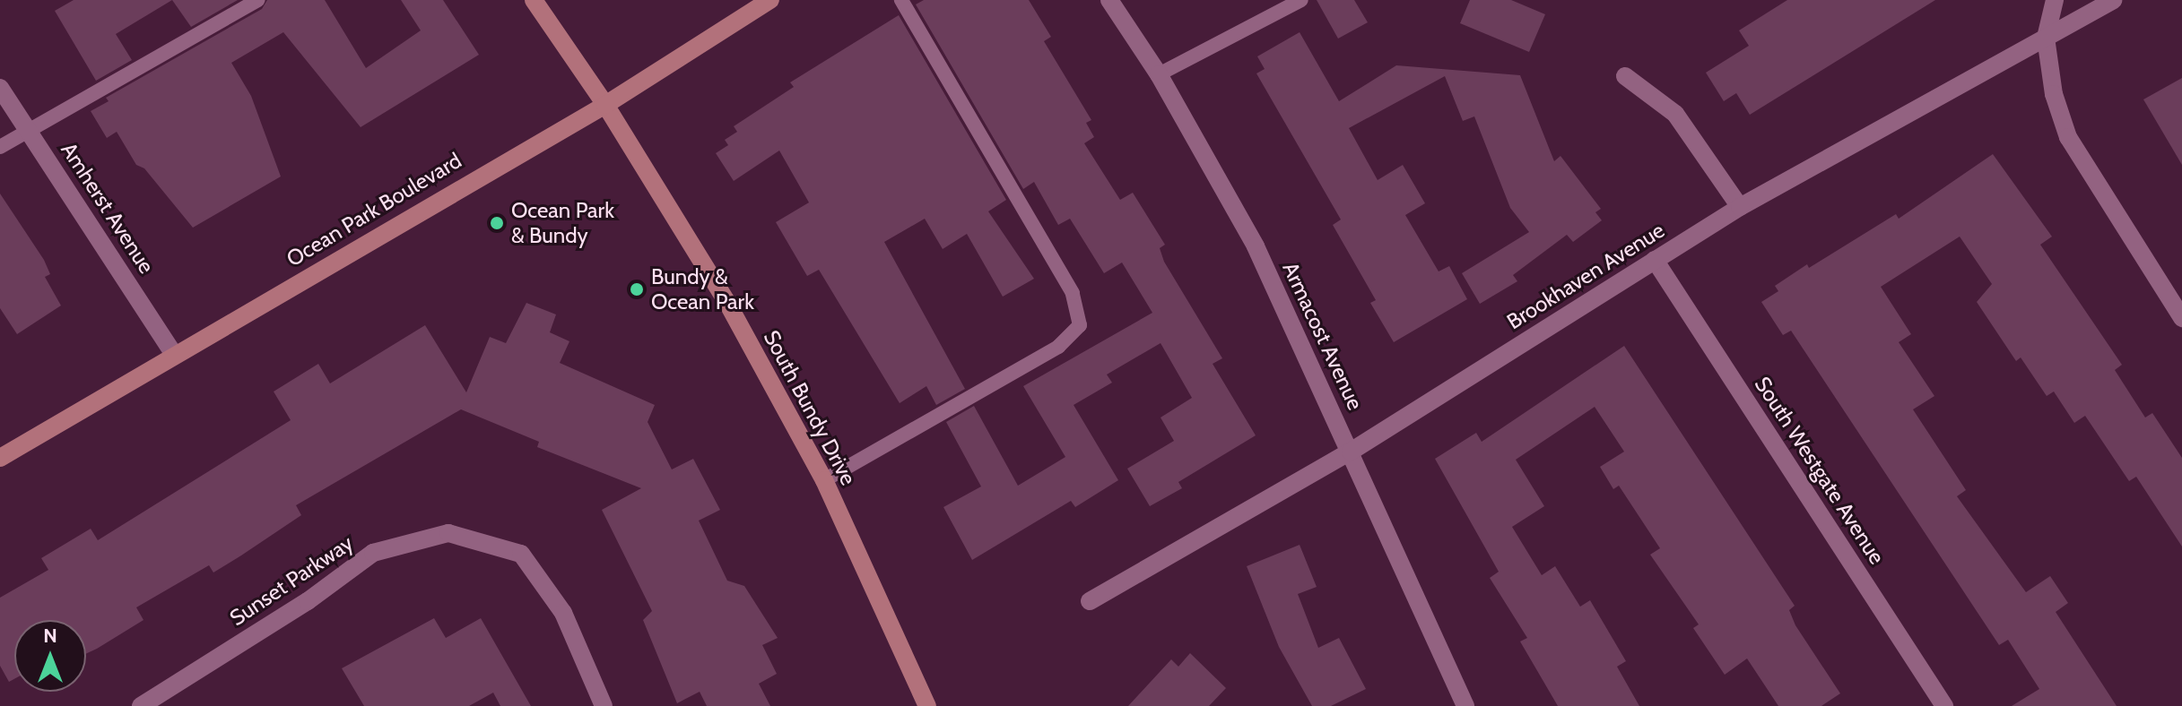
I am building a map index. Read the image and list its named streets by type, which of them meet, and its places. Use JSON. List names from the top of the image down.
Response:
{
  "streets": {
    "main road": ["Ocean Park Boulevard", "South Bundy Drive"],
    "street": [
      "Amherst Avenue",
      "Brookhaven Avenue",
      "Armacost Avenue",
      "South Westgate Avenue",
      "Sunset Parkway"
    ]
  },
  "crossings": [
    ["Amherst Avenue", "Ocean Park Boulevard"],
    ["Ocean Park Boulevard", "South Bundy Drive"],
    ["Brookhaven Avenue", "Armacost Avenue"],
    ["Brookhaven Avenue", "South Westgate Avenue"]
  ],
  "places": ["Ocean Park & Bundy", "Bundy & Ocean Park"],
  "north": "top"
}
